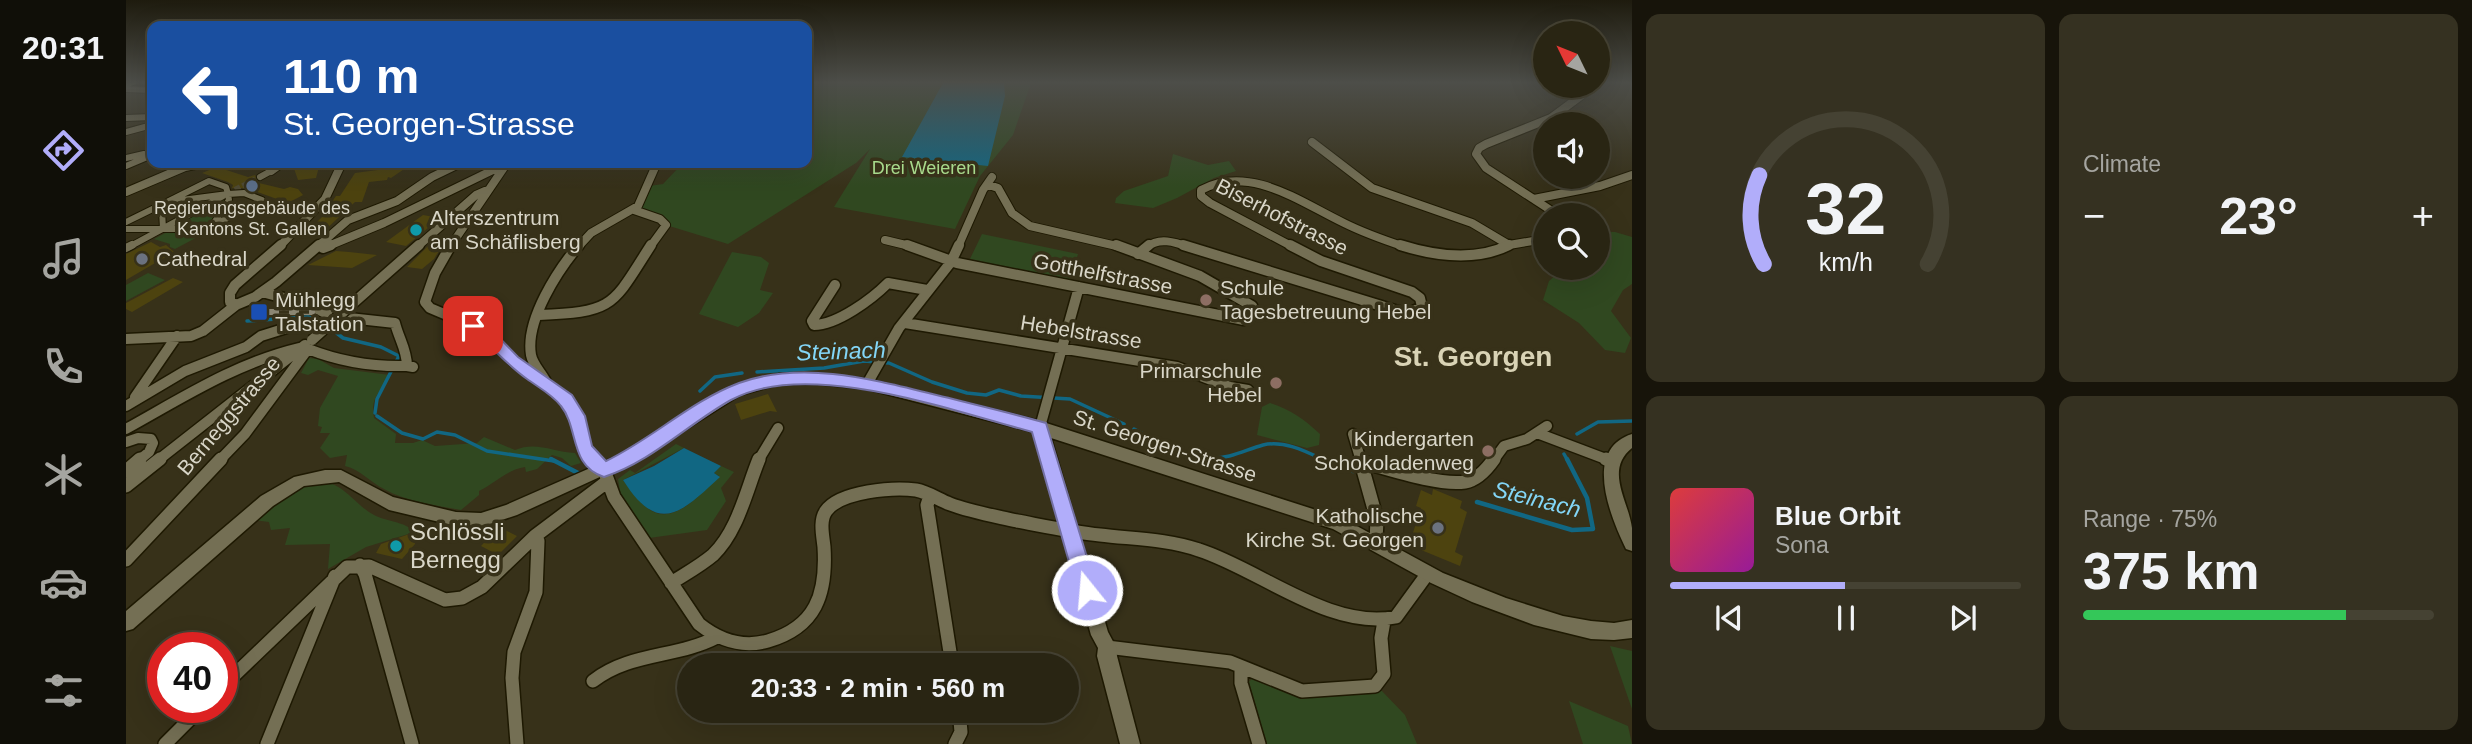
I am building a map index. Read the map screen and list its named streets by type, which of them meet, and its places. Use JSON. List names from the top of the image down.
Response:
{
  "streets": {
    "street": [
      "Biserhofstrasse",
      "Gotthelfstrasse",
      "Hebelstrasse",
      "Berneggstrasse",
      "St. Georgen-Strasse"
    ]
  },
  "crossings": [
    ["Biserhofstrasse", "Gotthelfstrasse"]
  ],
  "districts": ["St. Georgen"],
  "water": ["Steinach"],
  "parks": ["Drei Weieren"],
  "places": {
    "other": [
      "Regierungsgebäude des Kantons St. Gallen",
      "Alterszentrum am Schäflisberg",
      "Cathedral",
      "Schule Tagesbetreuung Hebel",
      "Primarschule Hebel",
      "Kindergarten Schokoladenweg",
      "Katholische Kirche St. Georgen",
      "Schlössli Bernegg"
    ],
    "transit": ["Mühlegg Talstation"]
  },
  "north": "top left",
  "page": {
    "tabs": "20:31",
    "tile": [
      "Climate",
      ["Range · 75%", "375 km"]
    ],
    "turn": ["110 m", "St. Georgen-Strasse"],
    "heat": ["−", "23°", "+"],
    "song": ["Blue Orbit", "Sona"],
    "limit": "40",
    "trip": "20:33 · 2 min · 560 m",
    "gauge": ["32", "km/h"]
  }
}
